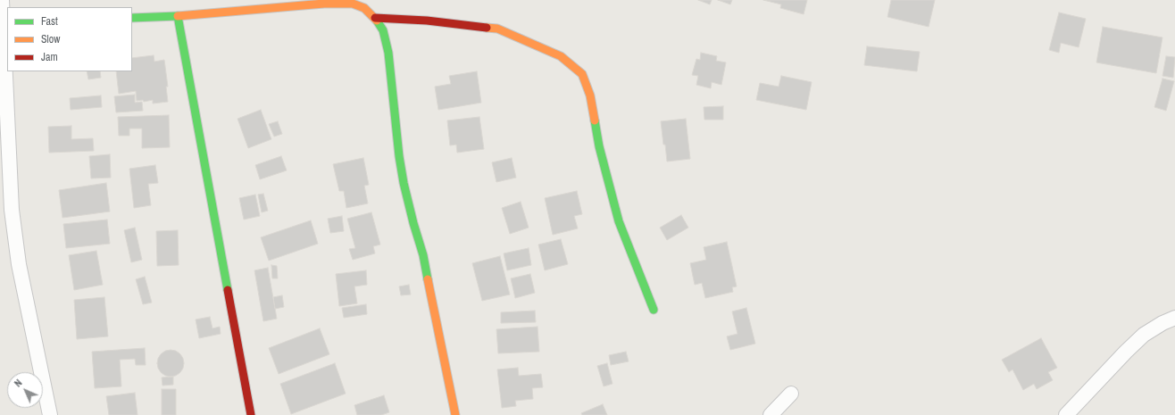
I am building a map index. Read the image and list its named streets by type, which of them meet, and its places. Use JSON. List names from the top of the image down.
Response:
{
  "legend": ["Fast", "Slow", "Jam"],
  "north": "top left"
}
